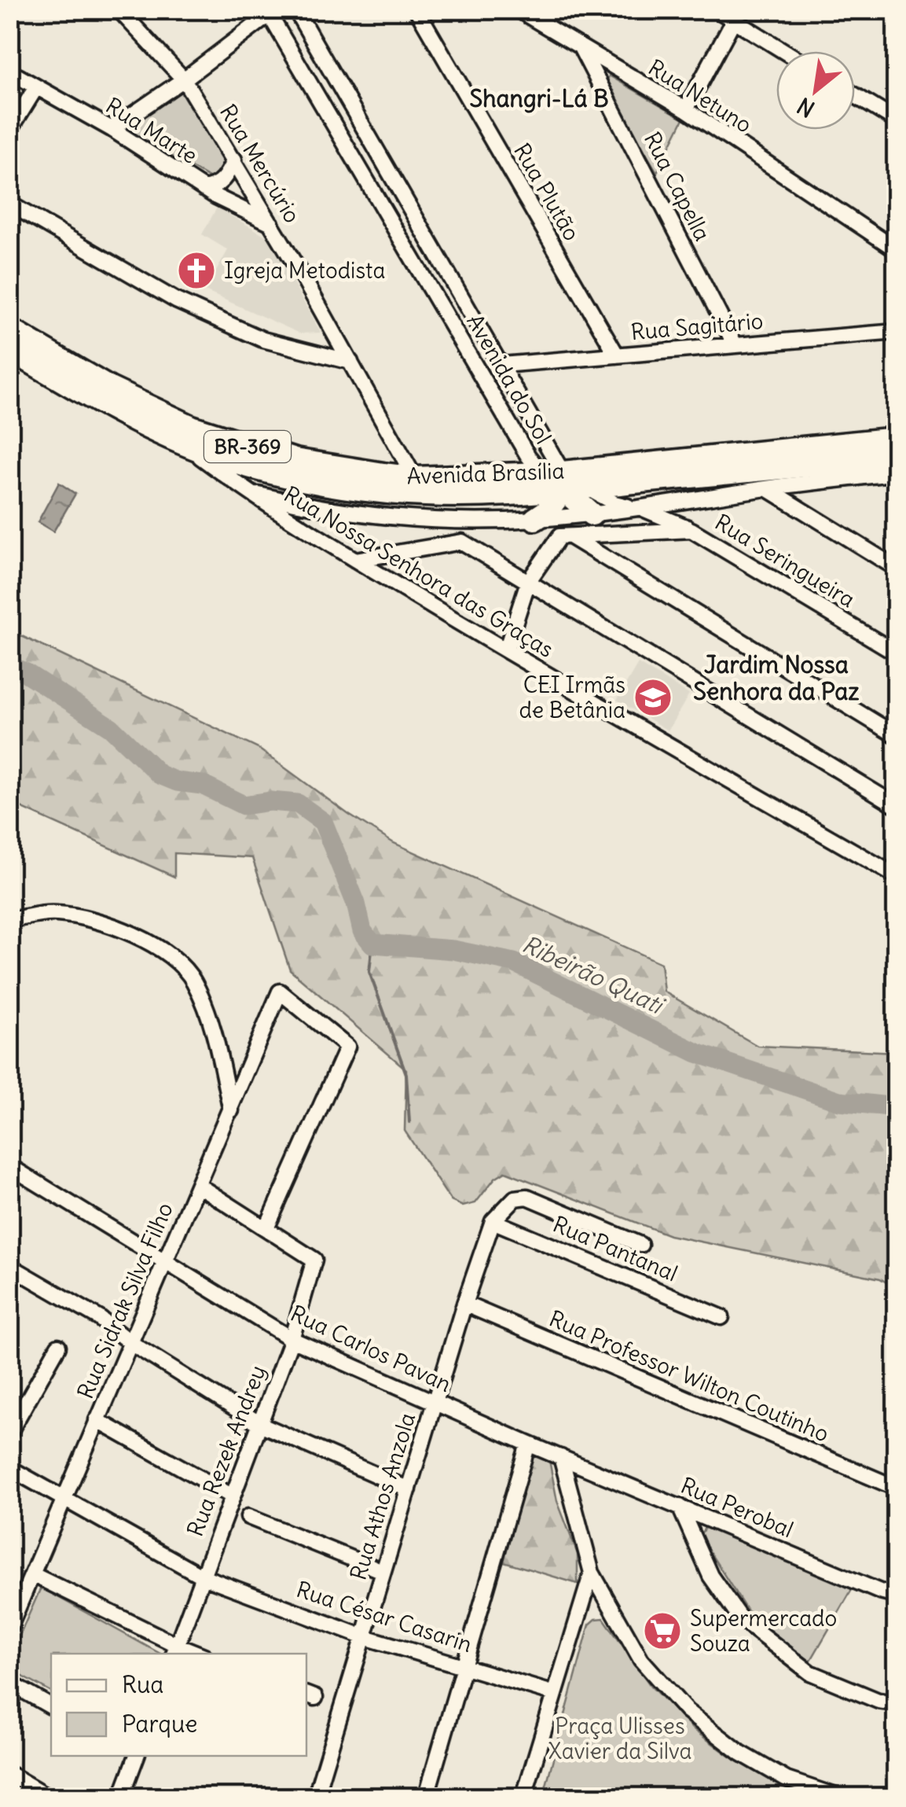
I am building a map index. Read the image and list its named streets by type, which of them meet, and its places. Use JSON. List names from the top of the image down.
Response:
{
  "streets": {
    "highway": ["BR-369", "Avenida Brasília"],
    "street": [
      "Rua Netuno",
      "Rua Marte",
      "Rua Mercúrio",
      "Rua Capella",
      "Rua Plutão",
      "Rua Sagitário",
      "Avenida do Sol",
      "Rua Seringueira",
      "Rua Nossa Senhora das Graças",
      "Rua Pantanal",
      "Rua Sidrak Silva Filho",
      "Rua Carlos Pavan",
      "Rua Professor Wilton Coutinho",
      "Rua Rezek Andrey",
      "Rua Athos Anzola",
      "Rua Perobal",
      "Rua César Casarin"
    ]
  },
  "crossings": [
    ["Rua Netuno", "Rua Capella"],
    ["Rua Marte", "Rua Mercúrio"],
    ["Rua Mercúrio", "Avenida Brasília"],
    ["Rua Capella", "Rua Sagitário"],
    ["Rua Plutão", "Rua Sagitário"],
    ["Rua Sagitário", "Avenida do Sol"],
    ["Avenida do Sol", "Avenida Brasília"],
    ["Avenida do Sol", "Rua Seringueira"],
    ["Avenida Brasília", "Rua Seringueira"],
    ["Avenida Brasília", "Rua Nossa Senhora das Graças"],
    ["Rua Pantanal", "Rua Athos Anzola"],
    ["Rua Sidrak Silva Filho", "Rua Carlos Pavan"],
    ["Rua Sidrak Silva Filho", "Rua Rezek Andrey"],
    ["Rua Sidrak Silva Filho", "Rua César Casarin"],
    ["Rua Carlos Pavan", "Rua Rezek Andrey"],
    ["Rua Carlos Pavan", "Rua Athos Anzola"],
    ["Rua Carlos Pavan", "Rua Perobal"],
    ["Rua Professor Wilton Coutinho", "Rua Athos Anzola"],
    ["Rua Rezek Andrey", "Rua César Casarin"],
    ["Rua Athos Anzola", "Rua César Casarin"]
  ],
  "districts": ["Shangri-Lá B", "Jardim Nossa Senhora da Paz"],
  "water": ["Ribeirão Quati"],
  "parks": ["Praça Ulisses Xavier da Silva"],
  "places": {
    "church": ["Igreja Metodista"],
    "school or university": ["CEI Irmãs de Betânia"],
    "supermarket": ["Supermercado Souza"]
  },
  "legend": ["Rua", "Parque"],
  "north": "bottom left"
}
